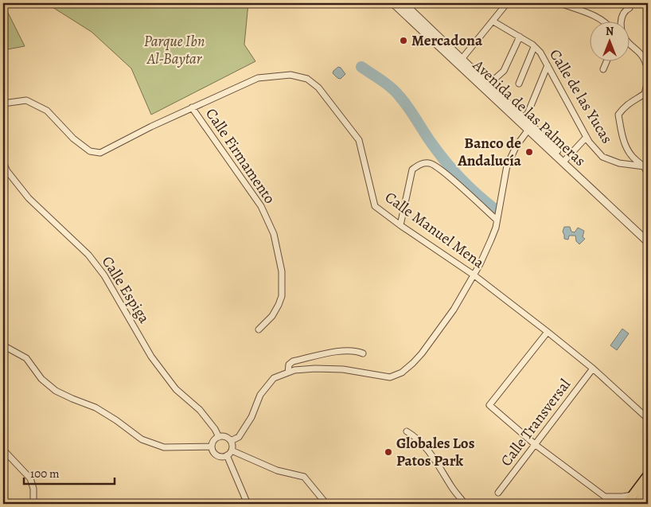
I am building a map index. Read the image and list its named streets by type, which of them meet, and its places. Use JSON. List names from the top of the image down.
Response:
{
  "streets": {
    "street": [
      "Calle de las Yucas",
      "Avenida de las Palmeras",
      "Calle Firmamento",
      "Calle Manuel Mena",
      "Calle Espiga",
      "Calle Transversal"
    ]
  },
  "crossings": [
    ["Calle Firmamento", "Calle Manuel Mena"],
    ["Calle Manuel Mena", "Calle Transversal"]
  ],
  "parks": ["Parque Ibn Al-Baytar"],
  "places": ["Mercadona", "Banco de Andalucía", "Globales Los Patos Park"],
  "scale_bar": "100 m",
  "north": "top"
}
